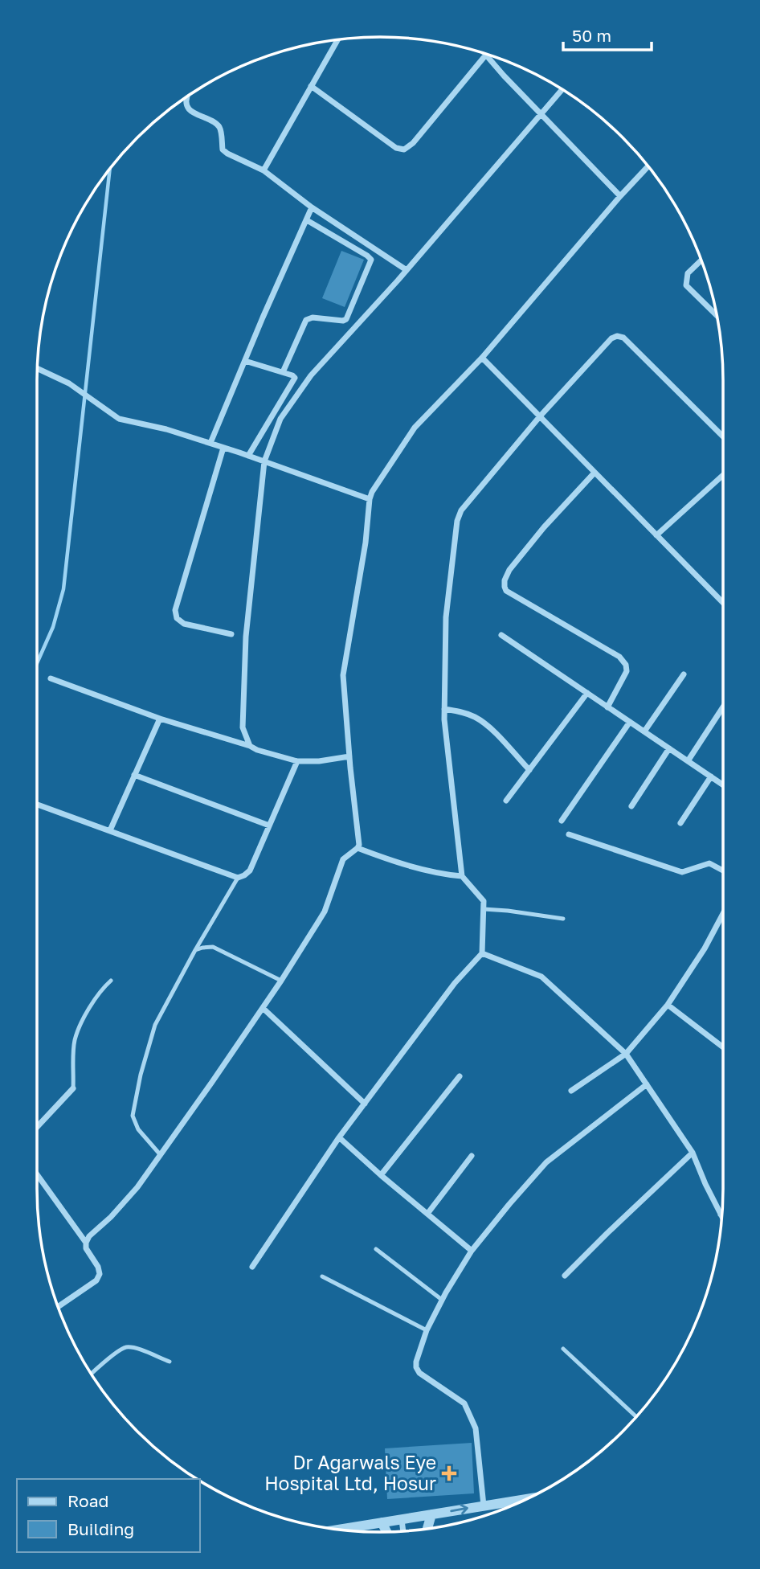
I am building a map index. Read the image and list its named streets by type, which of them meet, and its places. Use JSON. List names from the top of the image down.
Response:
{
  "places": {
    "health": ["Dr Agarwals Eye Hospital Ltd, Hosur"]
  },
  "legend": ["Road", "Building"],
  "scale_bar": "50 m"
}
